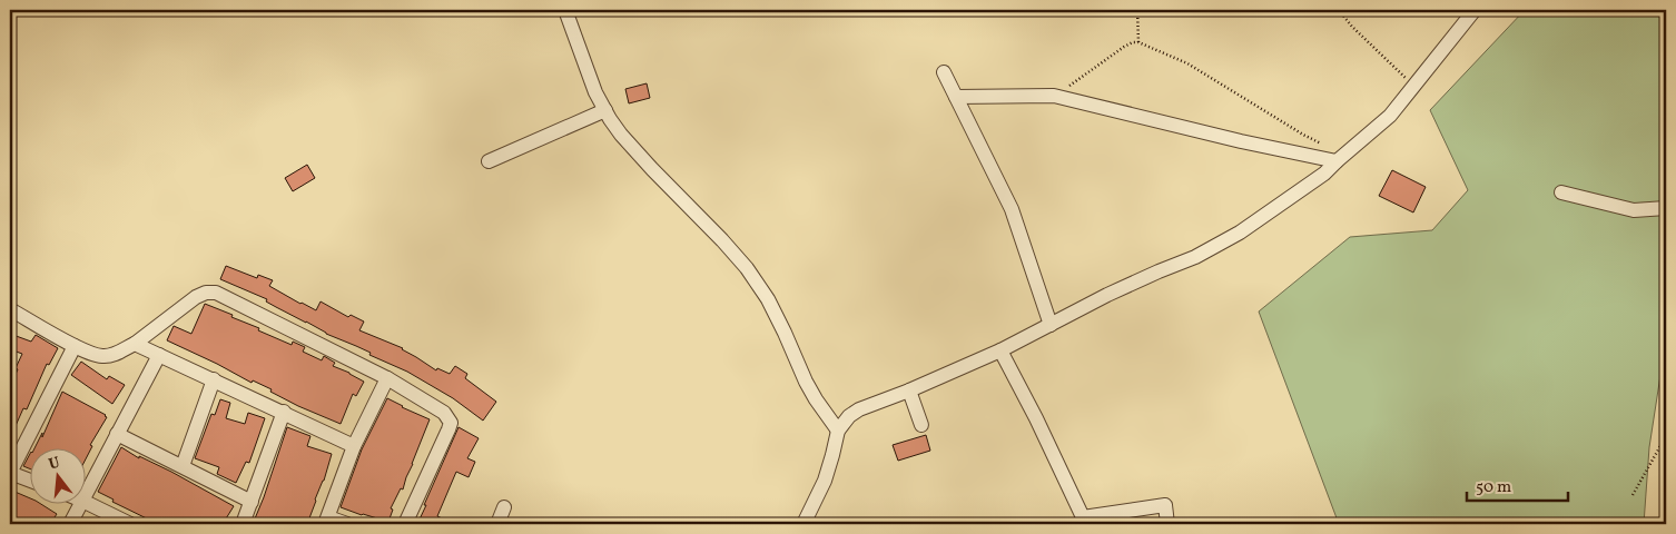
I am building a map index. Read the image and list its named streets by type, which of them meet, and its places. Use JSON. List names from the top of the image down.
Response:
{
  "scale_bar": "50 m",
  "north": "top"
}
